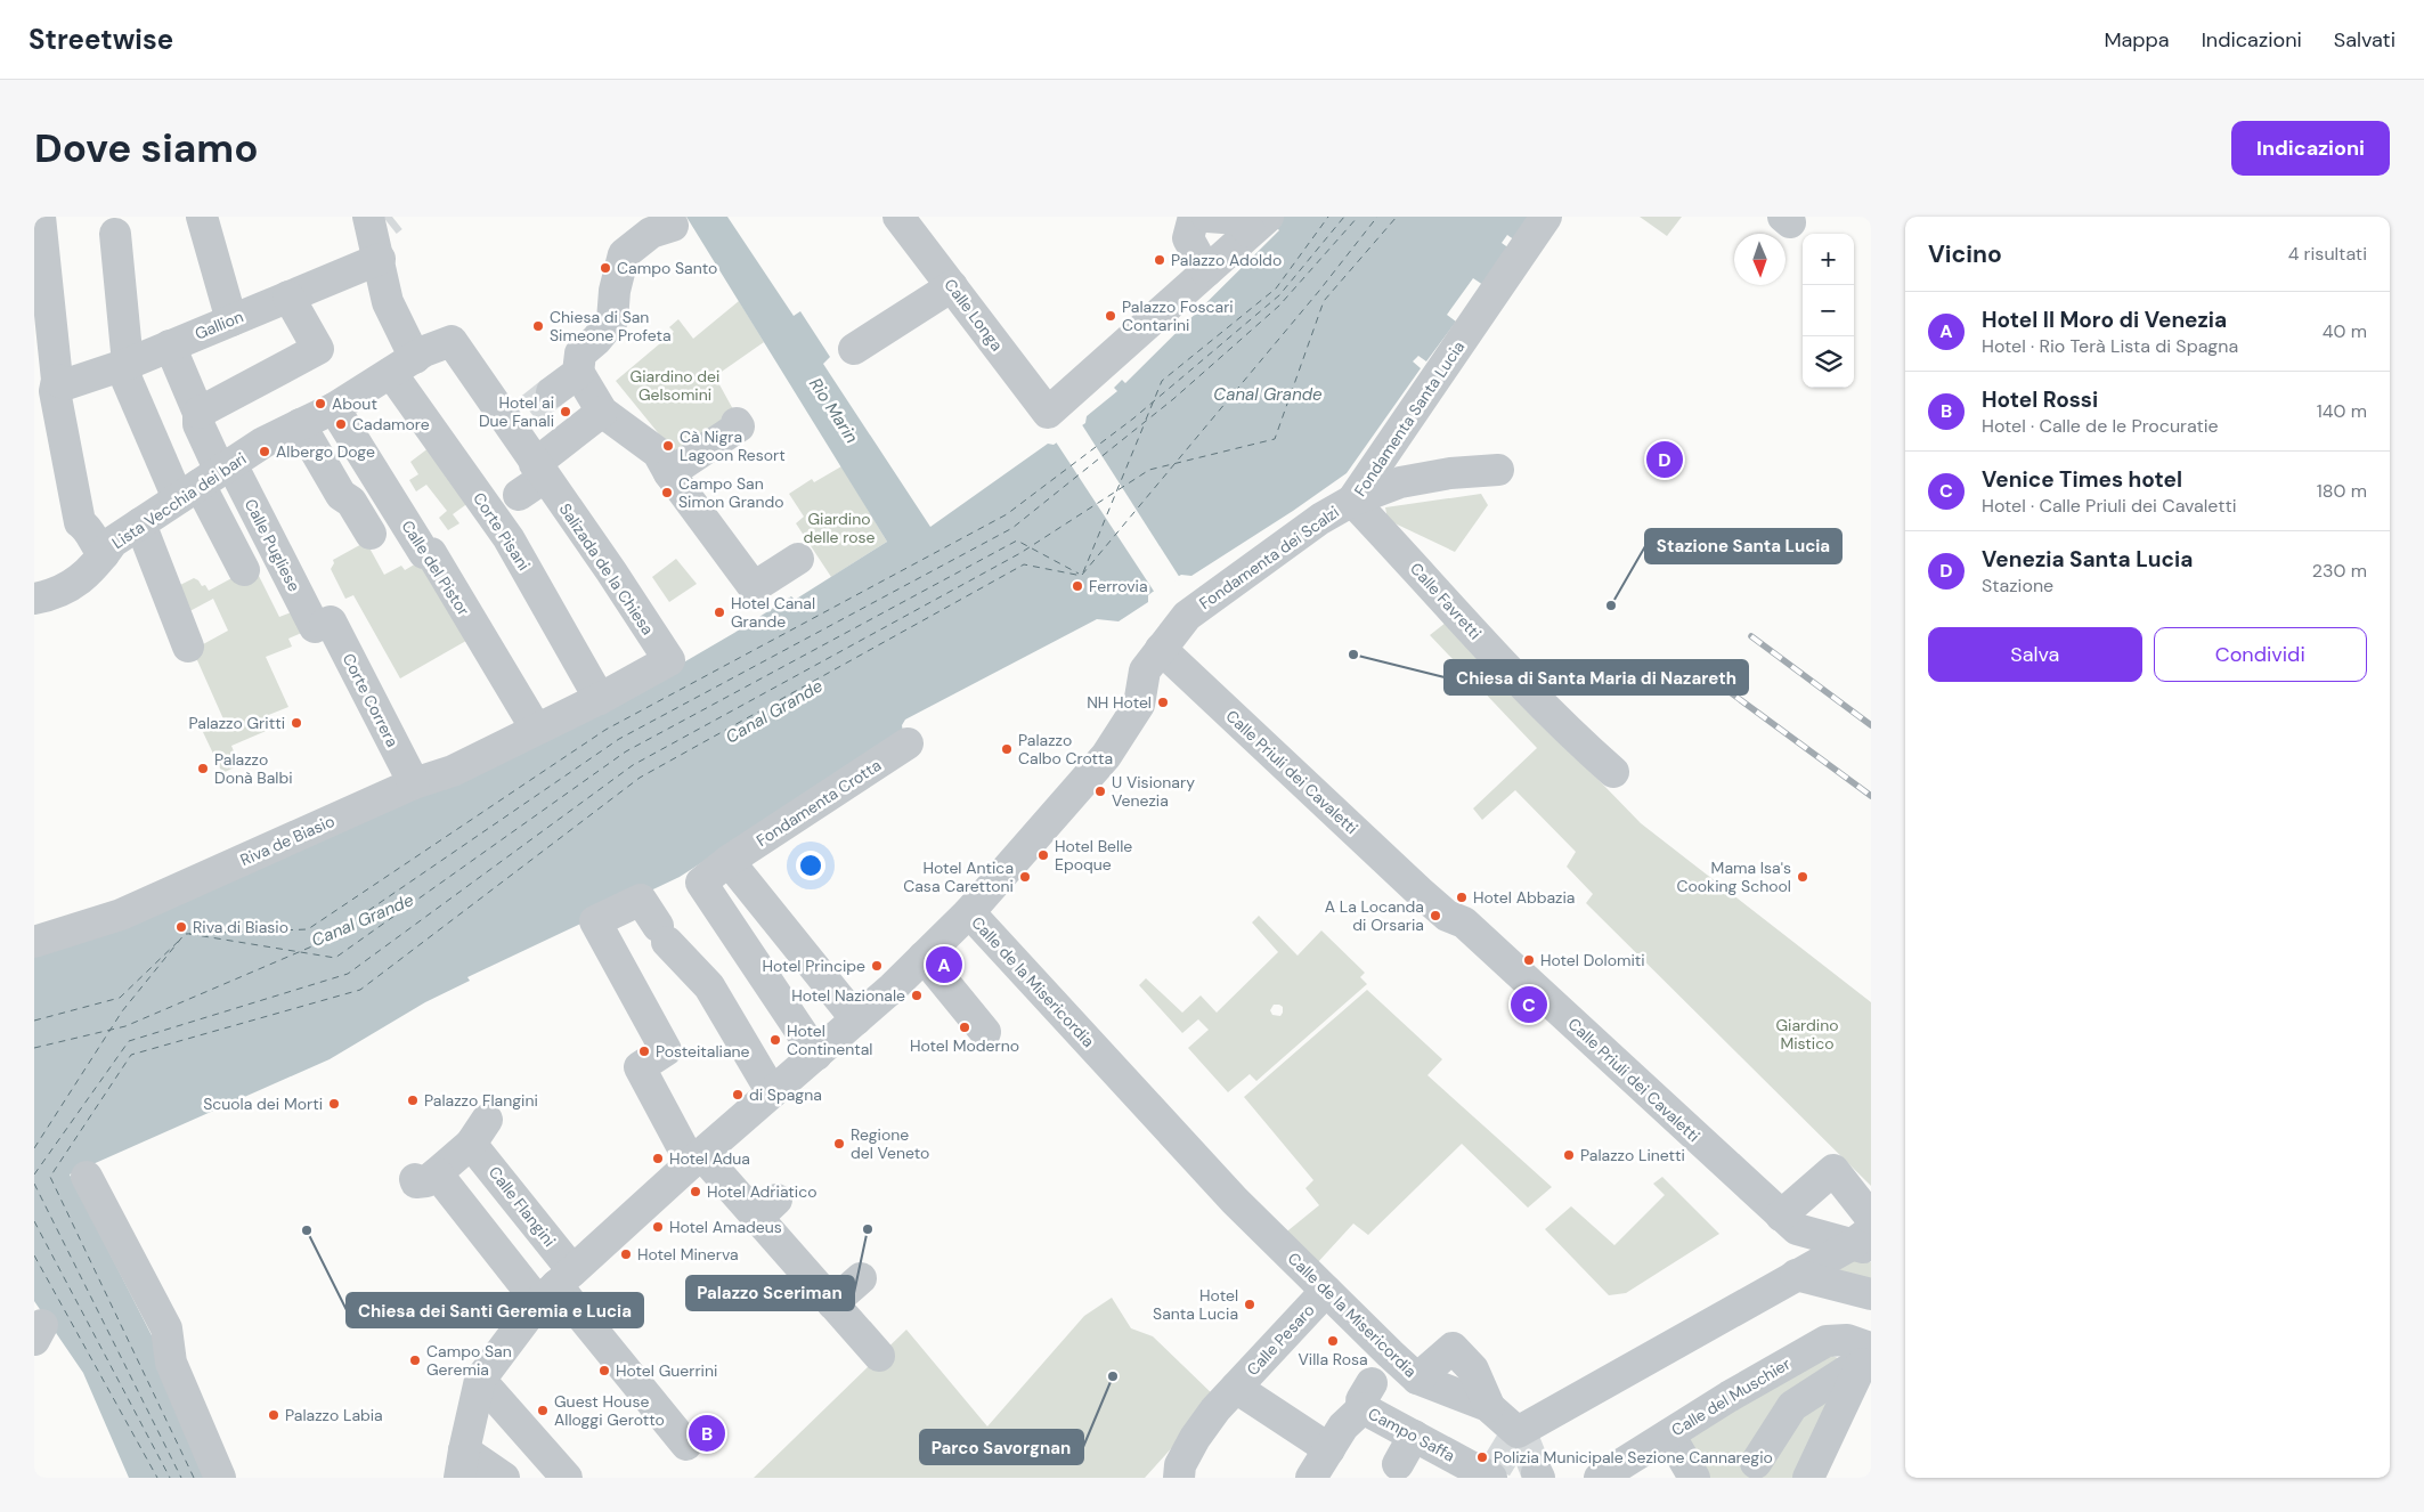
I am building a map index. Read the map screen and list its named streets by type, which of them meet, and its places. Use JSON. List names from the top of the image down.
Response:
{
  "streets": {
    "street": [
      "Calle Longa",
      "Gallion",
      "Fondamenta Santa Lucia",
      "Lista Vecchia dei bari",
      "Corte Pisani",
      "Calle Pugliese",
      "Fondamenta dei Scalzi",
      "Calle del Pistor",
      "Salizada de la Chiesa",
      "Calle Favretti",
      "Corte Correra",
      "Calle Priuli dei Cavaletti",
      "Fondamenta Crotta",
      "Riva de Biasio",
      "Calle de la Misericordia",
      "Calle Flangini",
      "Calle Pesaro",
      "Calle del Muschier",
      "Campo Saffa"
    ]
  },
  "crossings": [
    ["Gallion", "Corte Pisani"],
    ["Fondamenta Santa Lucia", "Fondamenta dei Scalzi"],
    ["Fondamenta Santa Lucia", "Calle Favretti"],
    ["Lista Vecchia dei bari", "Corte Pisani"],
    ["Lista Vecchia dei bari", "Calle Pugliese"],
    ["Lista Vecchia dei bari", "Calle del Pistor"],
    ["Lista Vecchia dei bari", "Salizada de la Chiesa"],
    ["Corte Pisani", "Riva de Biasio"],
    ["Calle Pugliese", "Corte Correra"],
    ["Fondamenta dei Scalzi", "Calle Favretti"],
    ["Fondamenta dei Scalzi", "Calle Priuli dei Cavaletti"],
    ["Fondamenta dei Scalzi", "Fondamenta Crotta"],
    ["Fondamenta dei Scalzi", "Calle de la Misericordia"],
    ["Fondamenta dei Scalzi", "Calle Flangini"],
    ["Calle del Pistor", "Riva de Biasio"],
    ["Salizada de la Chiesa", "Riva de Biasio"],
    ["Corte Correra", "Riva de Biasio"],
    ["Calle Priuli dei Cavaletti", "Calle de la Misericordia"],
    ["Calle de la Misericordia", "Calle Pesaro"],
    ["Calle de la Misericordia", "Campo Saffa"]
  ],
  "water": ["Canal Grande", "Rio Marin"],
  "parks": ["Giardino dei Gelsomini", "Giardino delle rose", "Giardino Mistico"],
  "places": [
    "Palazzo Adoldo",
    "Campo Santo",
    "Palazzo Foscari Contarini",
    "Chiesa di San Simeone Profeta",
    "About",
    "Hotel ai Due Fanali",
    "Cadamore",
    "Cà Nigra Lagoon Resort",
    "Albergo Doge",
    "Campo San Simon Grando",
    "Ferrovia",
    "Stazione Santa Lucia",
    "Hotel Canal Grande",
    "Chiesa di Santa Maria di Nazareth",
    "NH Hotel",
    "Palazzo Gritti",
    "Palazzo Calbo Crotta",
    "Palazzo Donà Balbi",
    "U Visionary Venezia",
    "Hotel Belle Epoque",
    "Hotel Antica Casa Carettoni",
    "Mama Isa's Cooking School",
    "Hotel Abbazia",
    "A La Locanda di Orsaria",
    "Riva di Biasio",
    "Hotel Dolomiti",
    "Hotel Principe",
    "Hotel Nazionale",
    "Hotel Moderno",
    "Hotel Continental",
    "Posteitaliane",
    "di Spagna",
    "Palazzo Flangini",
    "Scuola dei Morti",
    "Regione del Veneto",
    "Palazzo Linetti",
    "Hotel Adua",
    "Hotel Adriatico",
    "Hotel Amadeus",
    "Palazzo Sceriman",
    "Chiesa dei Santi Geremia e Lucia",
    "Hotel Minerva",
    "Hotel Santa Lucia",
    "Villa Rosa",
    "Campo San Geremia",
    "Hotel Guerrini",
    "Parco Savorgnan",
    "Guest House Alloggi Gerotto",
    "Palazzo Labia",
    "Polizia Municipale Sezione Cannaregio"
  ],
  "north": "bottom",
  "page": {
    "header": "Streetwise",
    "nav": ["Mappa", "Indicazioni", "Salvati"],
    "buttons": [
      "Indicazioni",
      ["Salva", "Condividi"]
    ],
    "title": "Dove siamo",
    "heading": ["Vicino", "4 risultati"],
    "map_buttons": ["+", "−"],
    "list": [
      {
        "mark": "A",
        "name": "Hotel Il Moro di Venezia",
        "note": "Hotel · Rio Terà Lista di Spagna",
        "value": "40 m"
      },
      {
        "mark": "B",
        "name": "Hotel Rossi",
        "note": "Hotel · Calle de le Procuratie",
        "value": "140 m"
      },
      {
        "mark": "C",
        "name": "Venice Times hotel",
        "note": "Hotel · Calle Priuli dei Cavaletti",
        "value": "180 m"
      },
      {
        "mark": "D",
        "name": "Venezia Santa Lucia",
        "note": "Stazione",
        "value": "230 m"
      }
    ],
    "pins": [
      "D",
      "A",
      "C",
      "B"
    ]
  }
}
